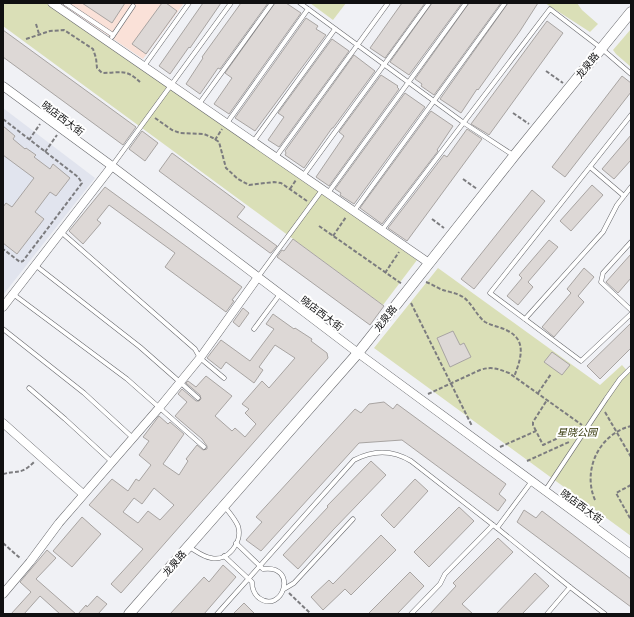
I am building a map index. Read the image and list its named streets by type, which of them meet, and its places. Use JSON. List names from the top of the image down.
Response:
{
  "streets": {
    "street": ["龙泉路", "晓店西大街"]
  },
  "crossings": [
    ["龙泉路", "晓店西大街"]
  ],
  "parks": ["星晓公园"]
}
